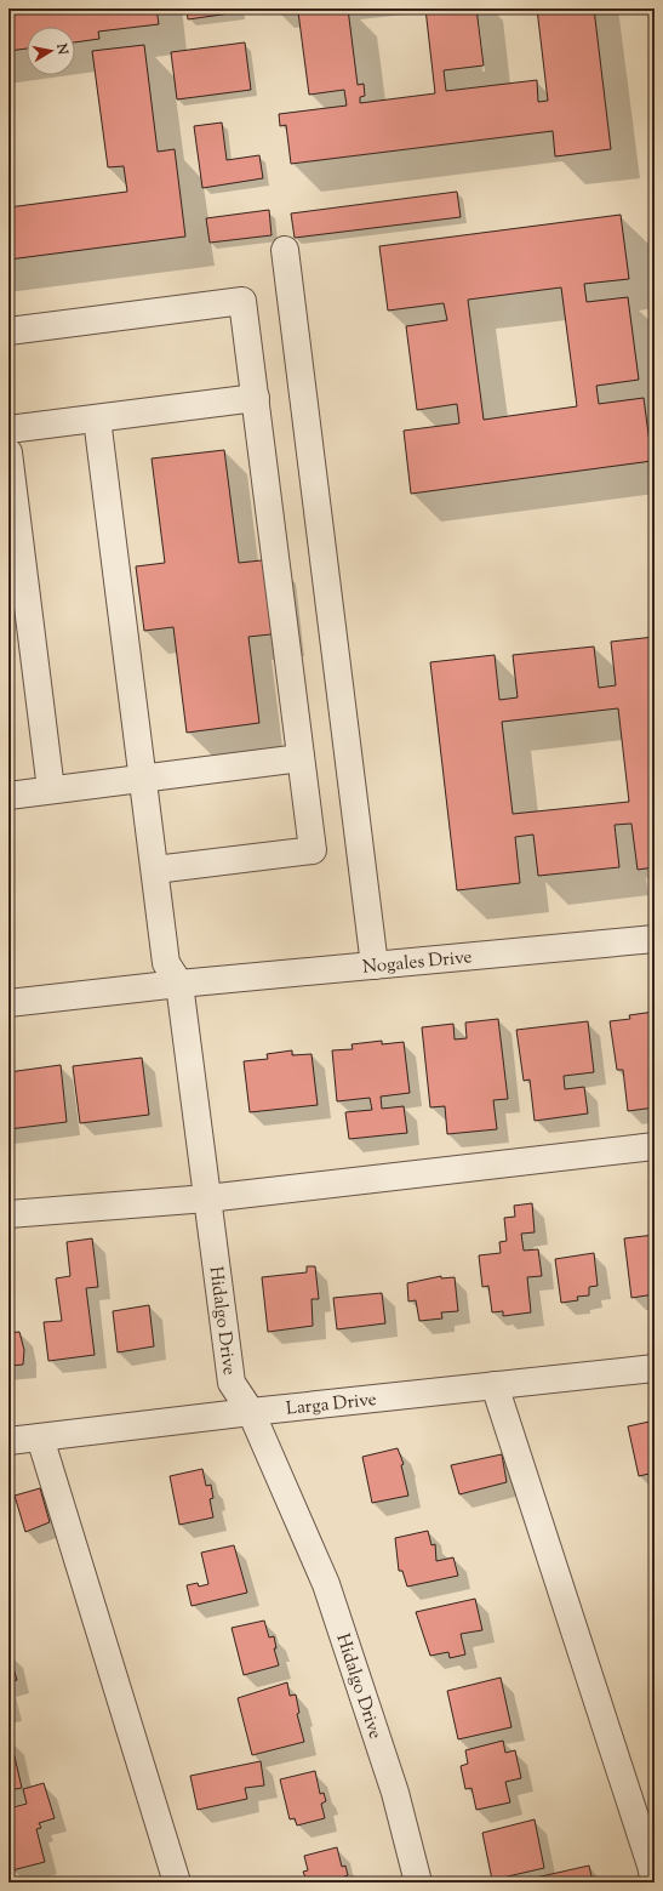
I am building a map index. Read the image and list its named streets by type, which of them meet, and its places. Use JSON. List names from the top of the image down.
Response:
{
  "streets": {
    "street": ["Nogales Drive", "Hidalgo Drive", "Larga Drive"]
  },
  "crossings": [
    ["Nogales Drive", "Hidalgo Drive"],
    ["Hidalgo Drive", "Larga Drive"]
  ],
  "north": "right"
}
